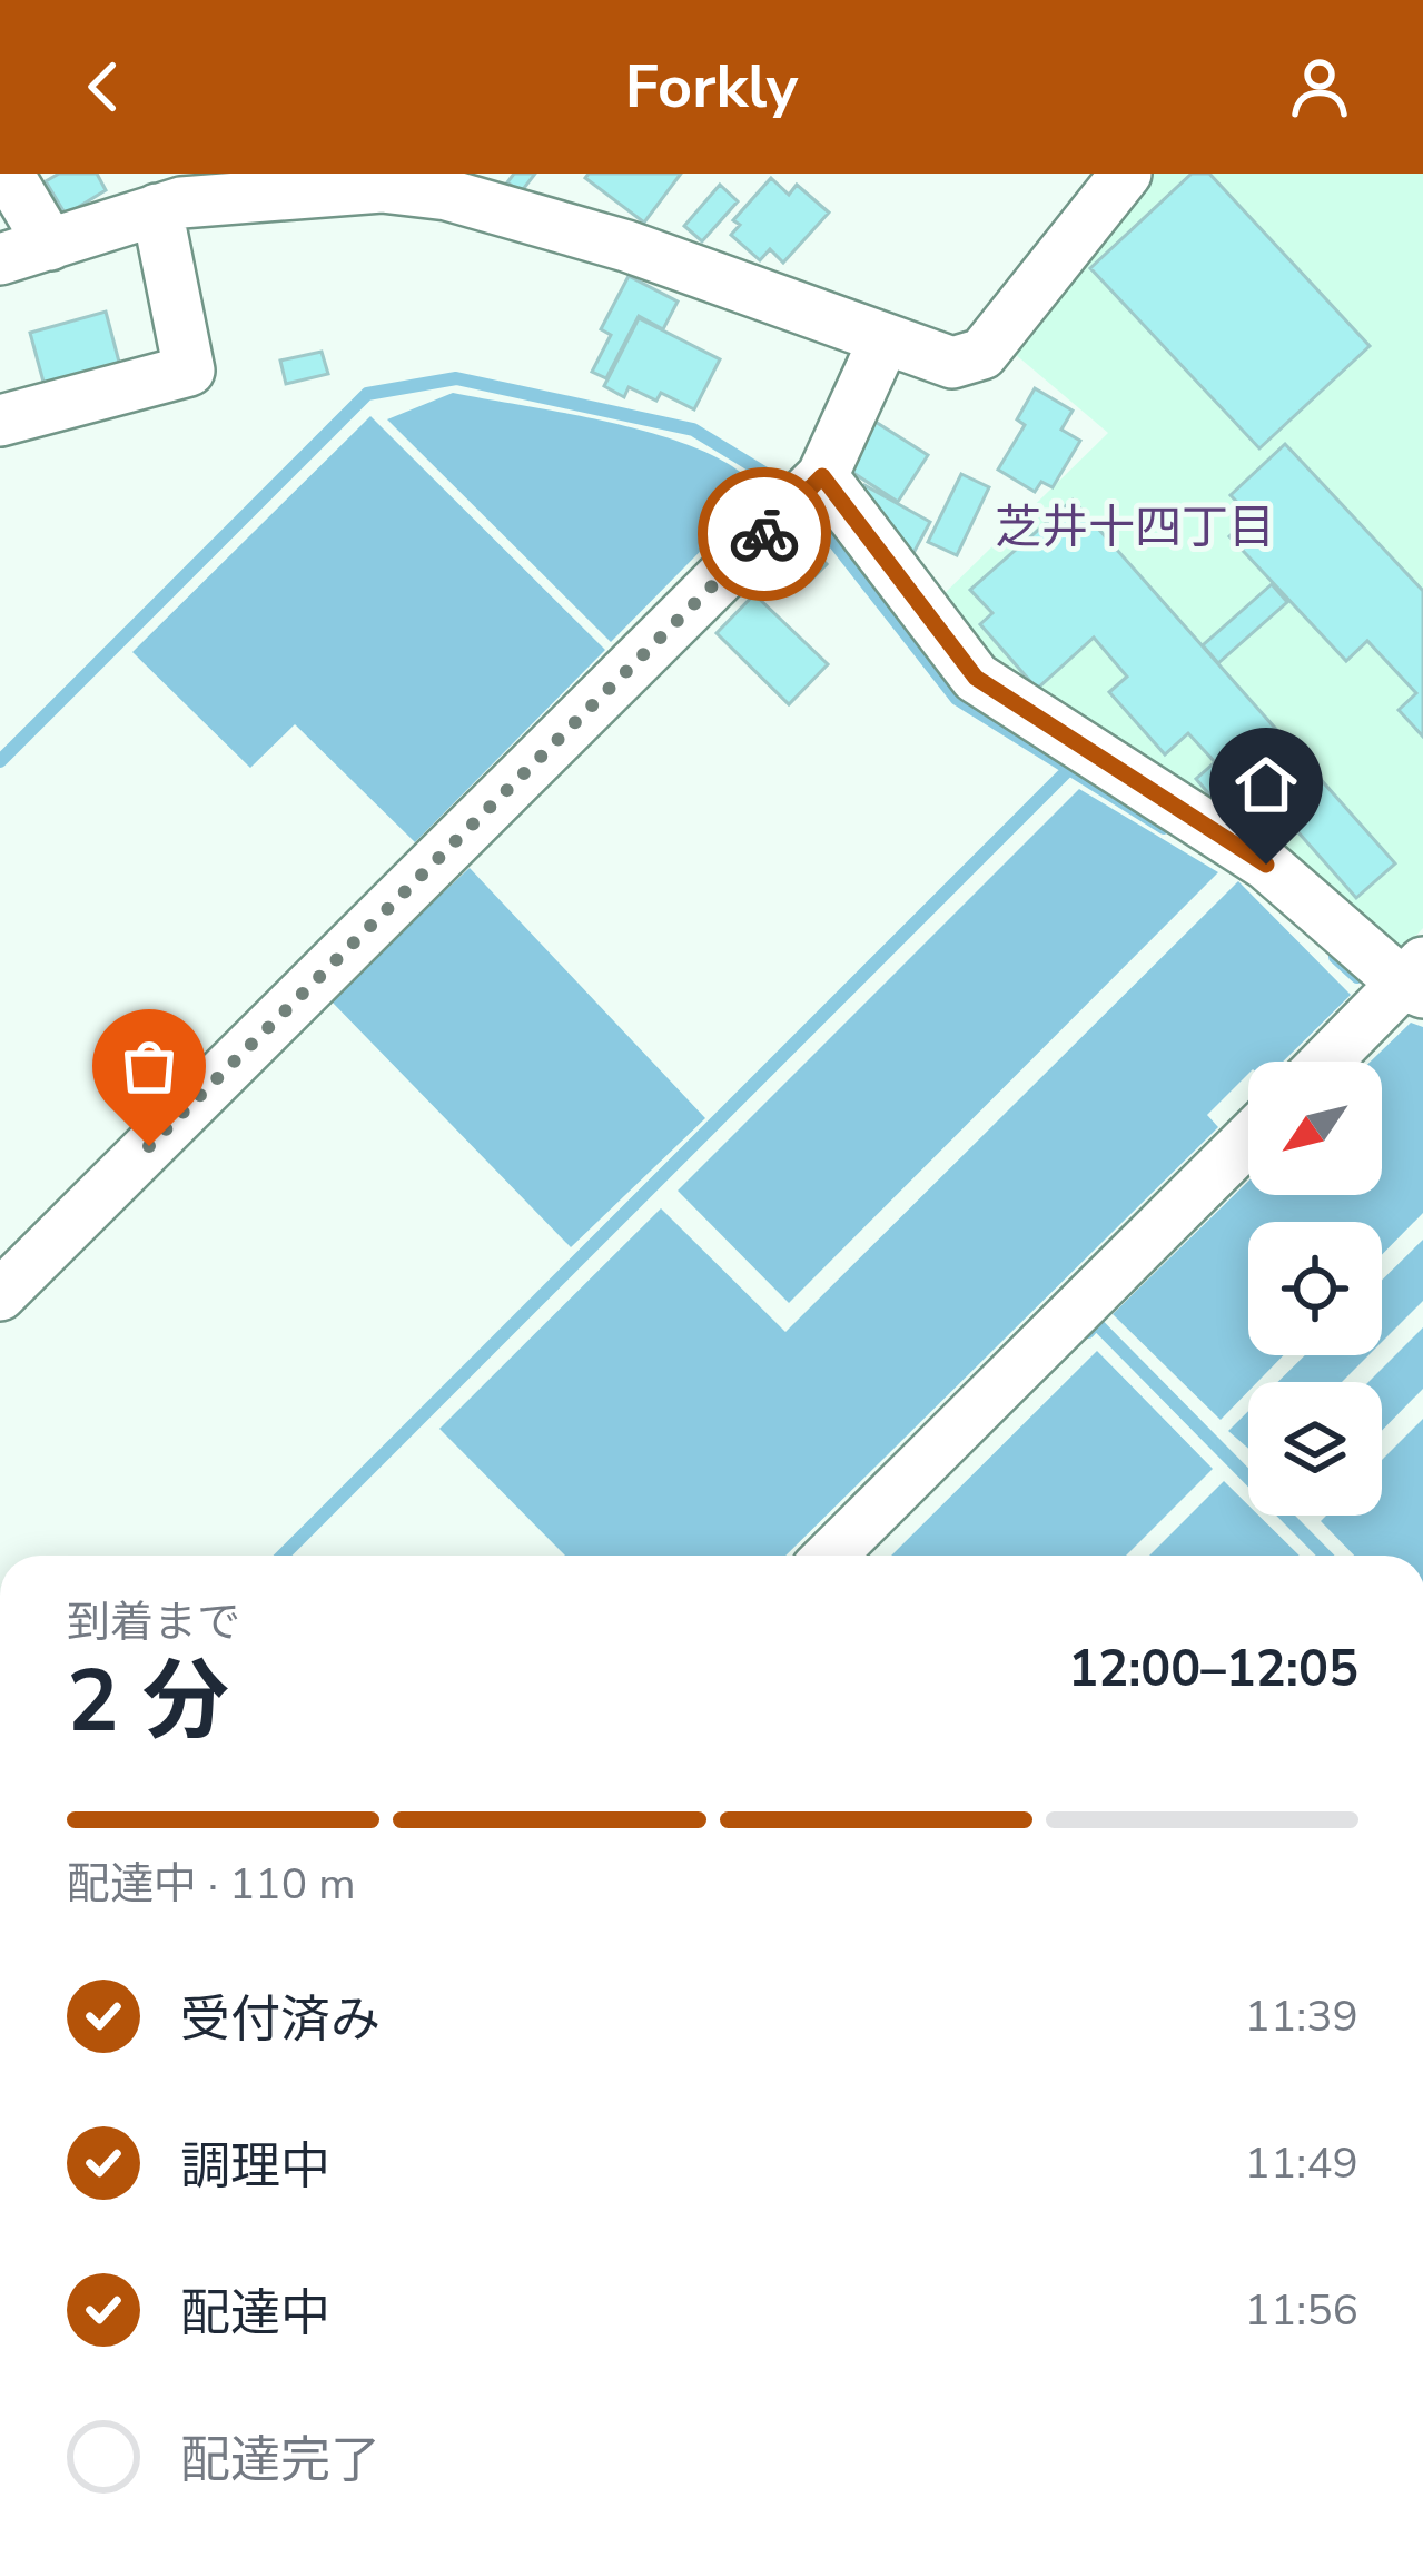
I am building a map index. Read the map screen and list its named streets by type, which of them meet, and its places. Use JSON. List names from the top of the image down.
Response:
{
  "districts": ["芝井十四丁目"],
  "north": "bottom left",
  "page": {
    "header": "Forkly",
    "heading": ["2 分", "到着まで", "12:00–12:05"],
    "bar": "配達中 · 110 m",
    "list": [
      ["受付済み", "11:39"],
      ["調理中", "11:49"],
      ["配達中", "11:56"],
      "配達完了"
    ]
  }
}
